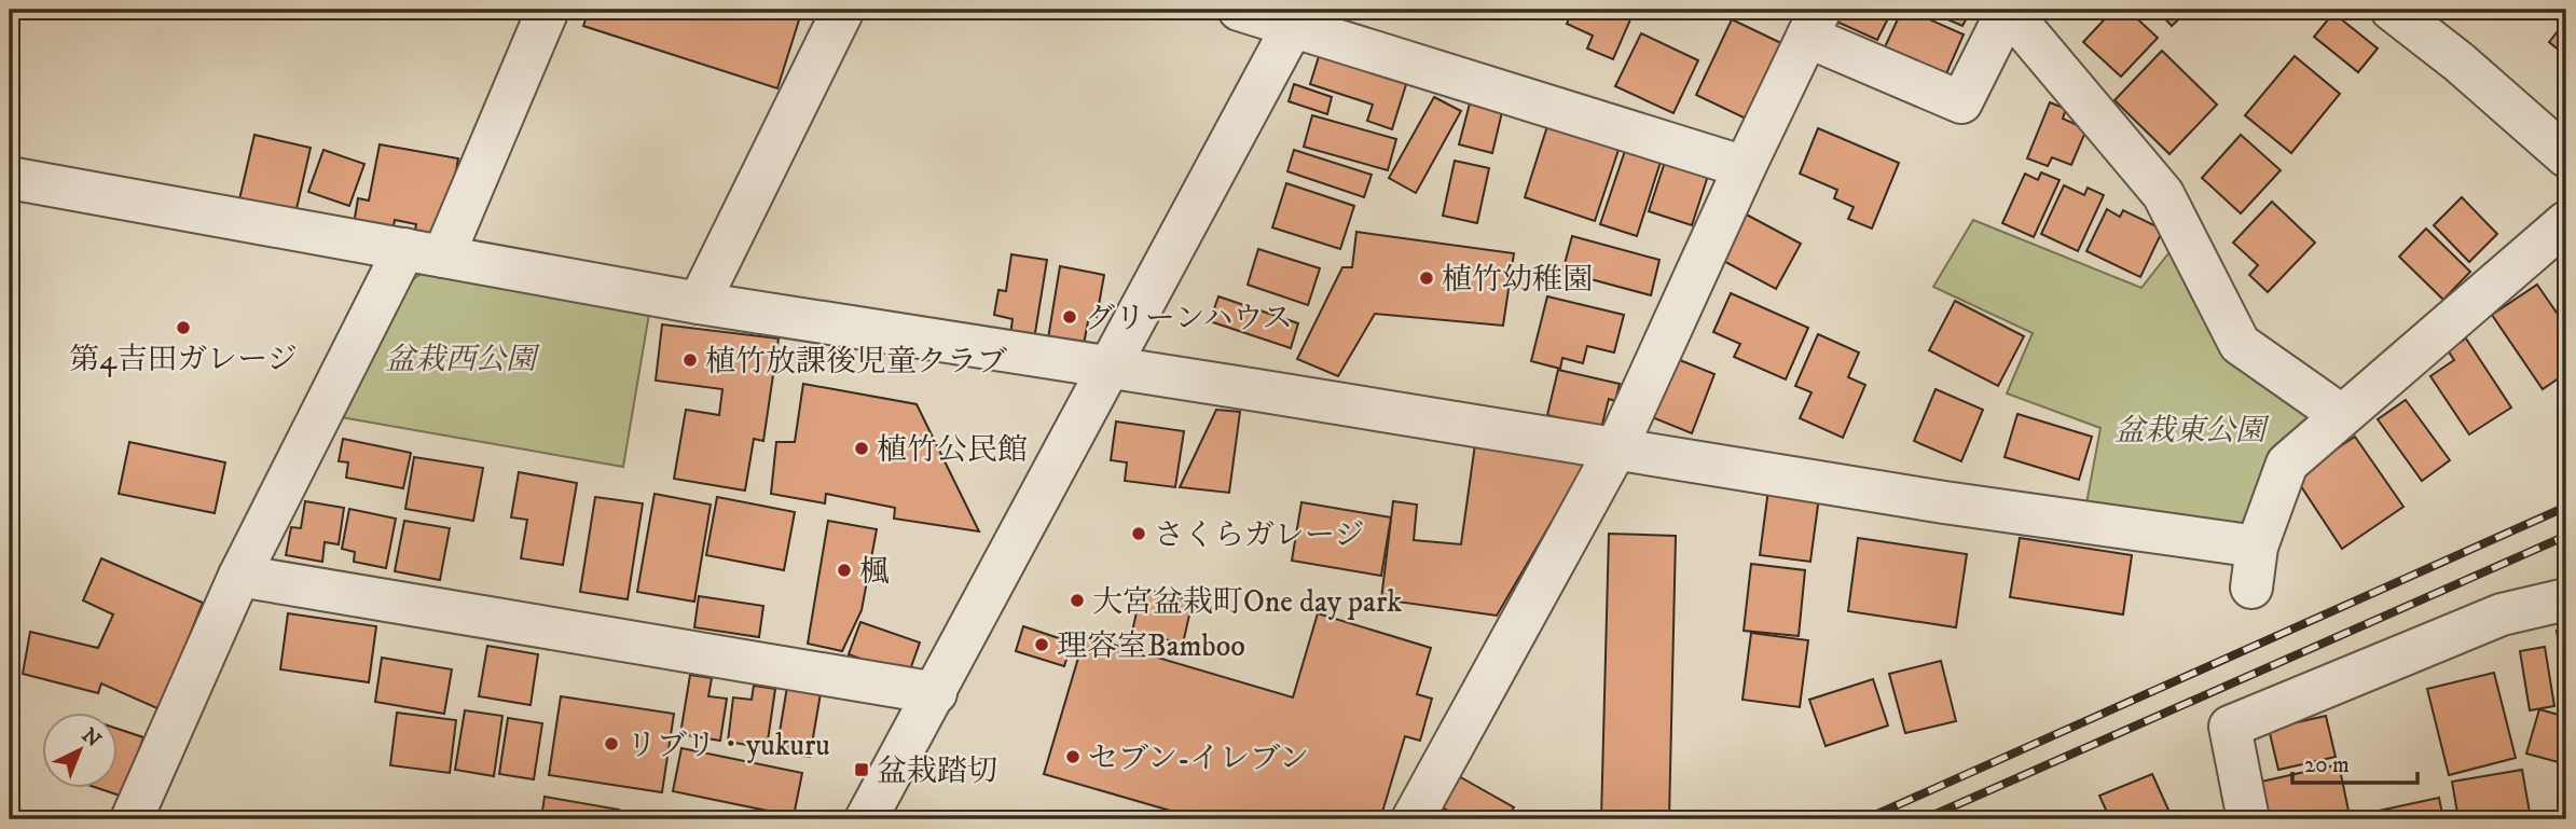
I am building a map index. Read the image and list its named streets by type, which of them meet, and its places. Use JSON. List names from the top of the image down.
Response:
{
  "parks": ["盆栽西公園", "盆栽東公園"],
  "places": {
    "other": [
      "植竹幼稚園",
      "グリーンハウス",
      "第4吉田ガレージ",
      "植竹放課後児童クラブ",
      "植竹公民館",
      "さくらガレージ",
      "楓",
      "大宮盆栽町One day park",
      "理容室Bamboo",
      "リブリ・yukuru",
      "セブン-イレブン"
    ],
    "transit": ["盆栽踏切"]
  },
  "scale_bar": "20 m",
  "north": "top right"
}
